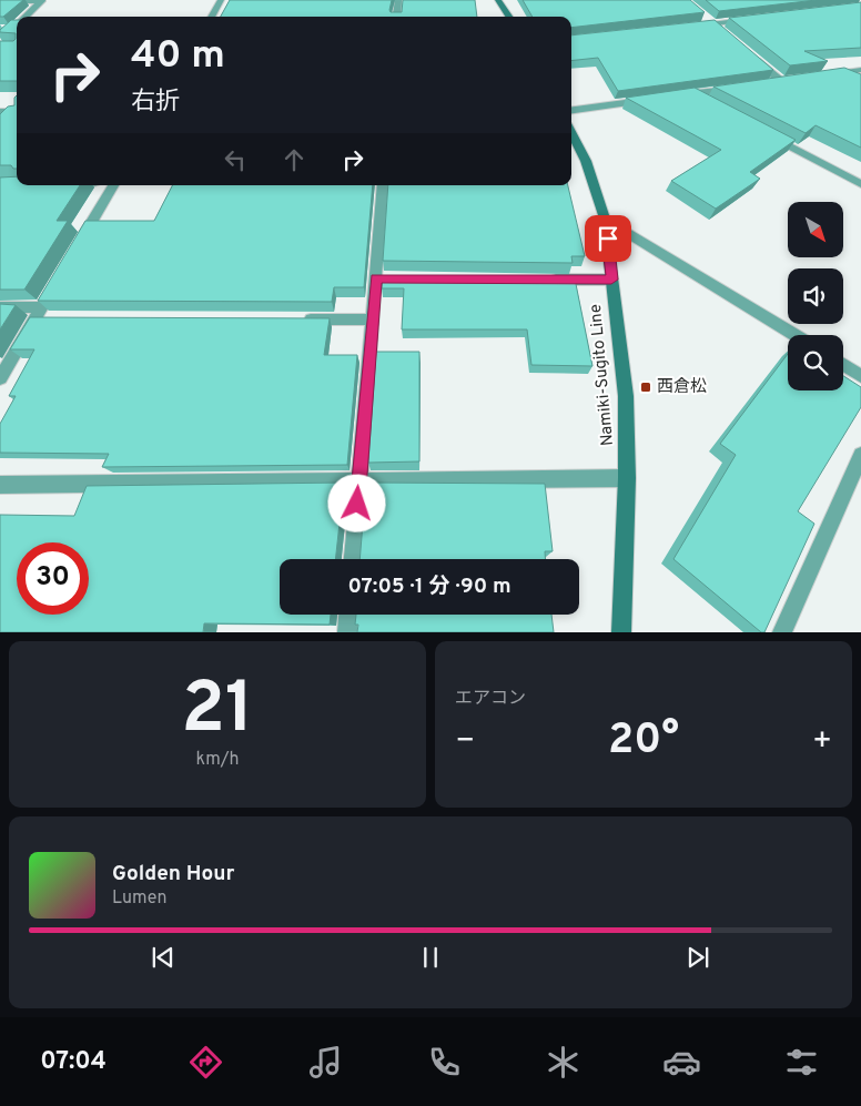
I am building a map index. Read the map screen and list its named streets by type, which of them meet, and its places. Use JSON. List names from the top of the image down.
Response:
{
  "streets": {
    "main road": ["Namiki-Sugito Line"]
  },
  "places": {
    "transit": ["西倉松"]
  },
  "north": "bottom right",
  "page": {
    "turn": ["40 m", "右折"],
    "limit": "30",
    "trip": "07:05 · 1 分 · 90 m",
    "tile": [
      ["21", "km/h"],
      "エアコン"
    ],
    "heat": ["−", "20°", "+"],
    "song": ["Golden Hour", "Lumen"],
    "tabs": "07:04"
  }
}
